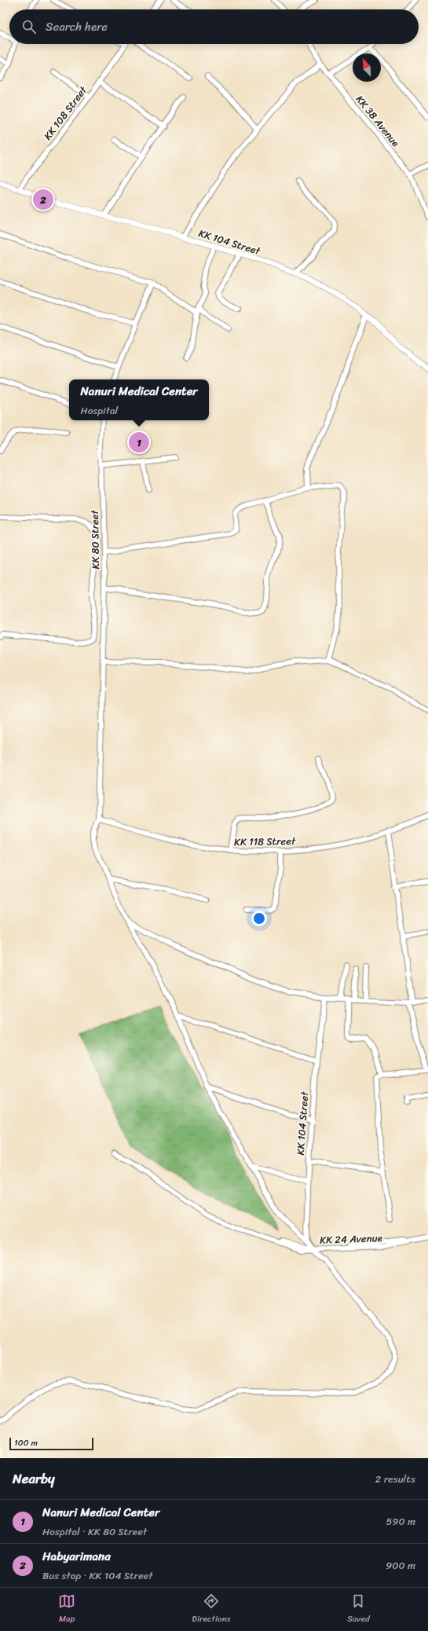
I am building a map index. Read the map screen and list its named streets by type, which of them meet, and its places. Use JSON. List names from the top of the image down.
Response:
{
  "streets": {
    "street": [
      "KK 108 Street",
      "KK 38 Avenue",
      "KK 104 Street",
      "KK 80 Street",
      "KK 118 Street",
      "KK 24 Avenue"
    ]
  },
  "crossings": [
    ["KK 108 Street", "KK 104 Street"],
    ["KK 104 Street", "KK 80 Street"],
    ["KK 80 Street", "KK 118 Street"]
  ],
  "scale_bar": "100 m",
  "north": "top left",
  "page": {
    "search": "Search here",
    "pins": ["2", "1"],
    "popup": ["Nanuri Medical Center", "Hospital"],
    "scale": "100 m",
    "heading": ["Nearby", "2 results"],
    "list": [
      {
        "mark": "1",
        "name": "Nanuri Medical Center",
        "note": "Hospital · KK 80 Street",
        "value": "590 m"
      },
      {
        "mark": "2",
        "name": "Habyarimana",
        "note": "Bus stop · KK 104 Street",
        "value": "900 m"
      }
    ],
    "nav": ["Map", "Directions", "Saved"]
  }
}
